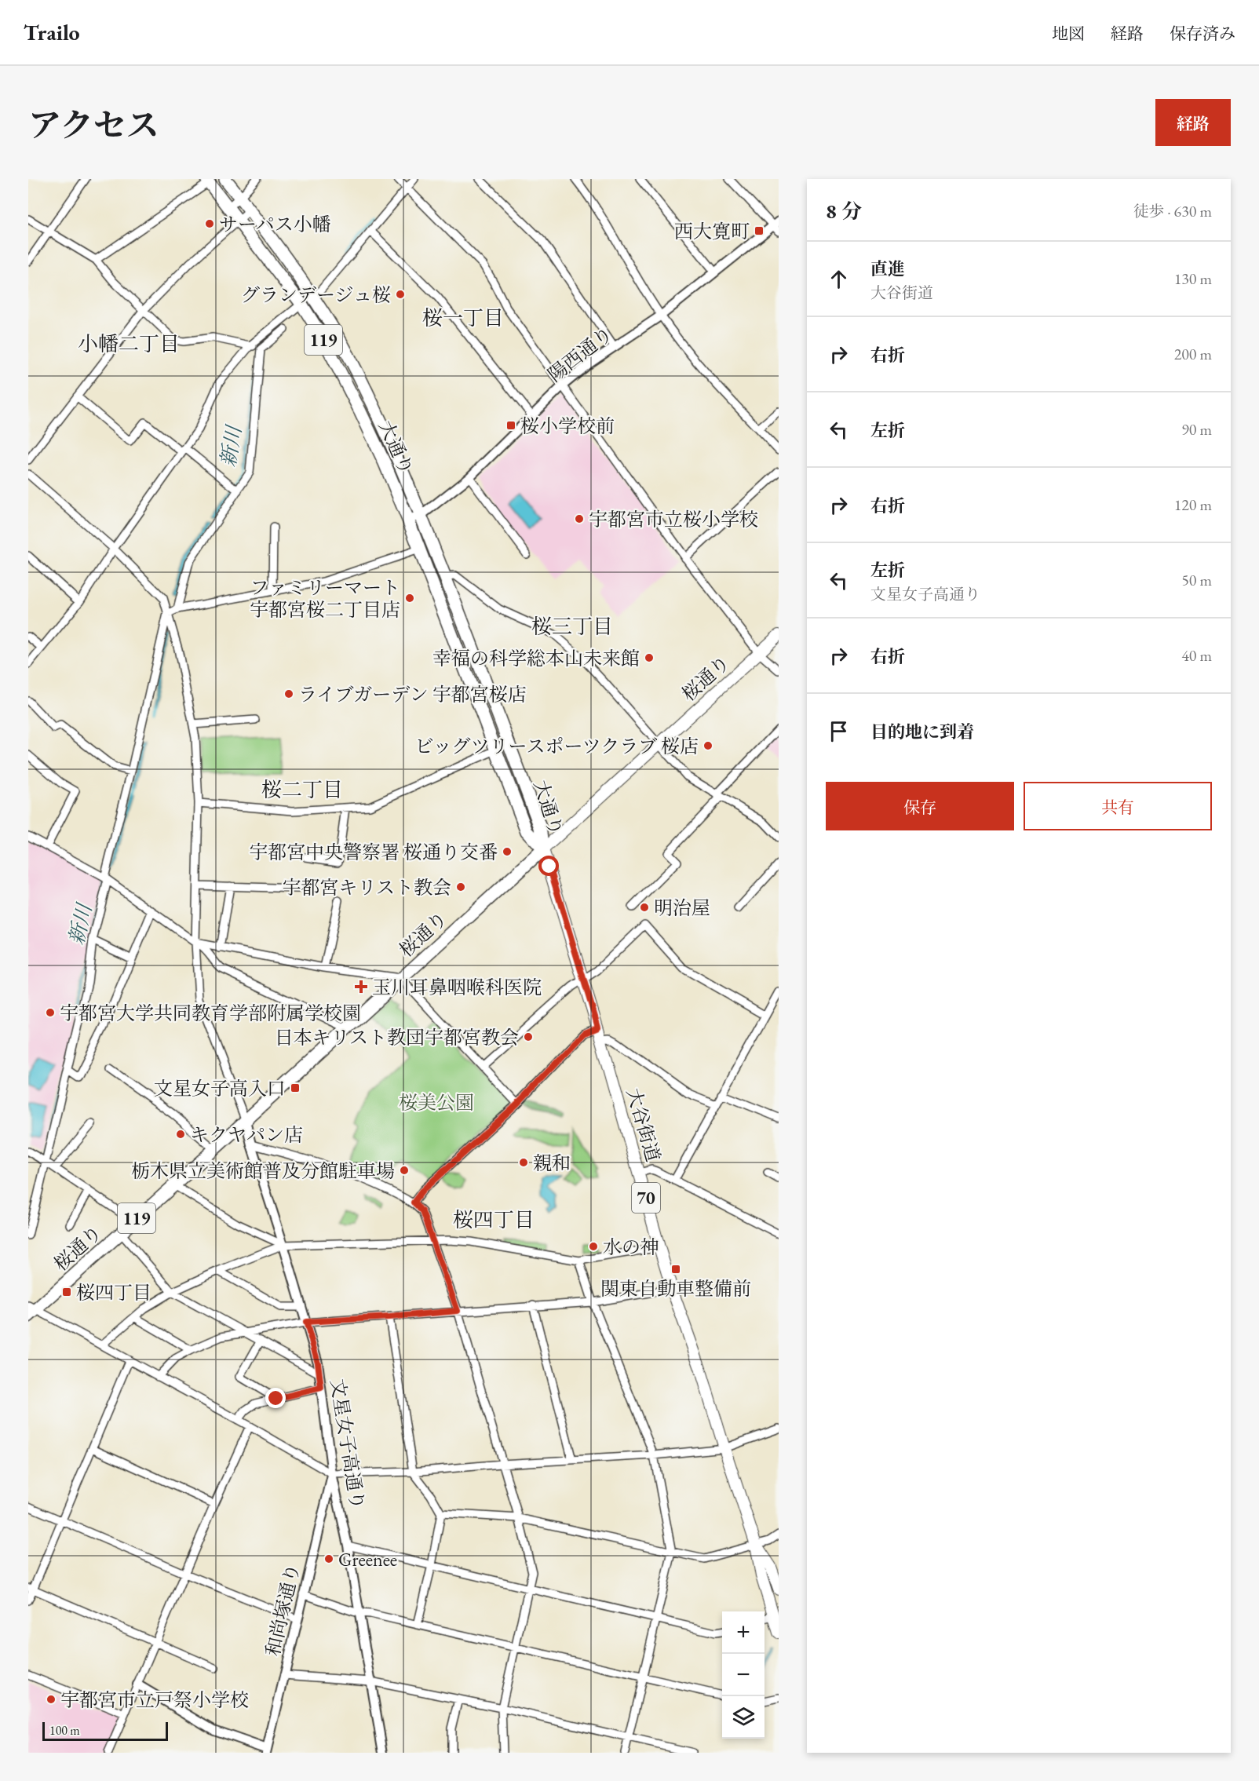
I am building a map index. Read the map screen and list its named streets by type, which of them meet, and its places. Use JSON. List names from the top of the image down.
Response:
{
  "streets": {
    "highway": ["119", "大通り", "桜通り"],
    "main road": ["大谷街道", "70"],
    "street": ["陽西通り", "文星女子高通り", "和尚塚通り"]
  },
  "crossings": [
    ["陽西通り", "大通り"],
    ["大通り", "桜通り"],
    ["大通り", "大谷街道"],
    ["桜通り", "大谷街道"],
    ["桜通り", "文星女子高通り"],
    ["文星女子高通り", "和尚塚通り"]
  ],
  "districts": [
    "桜一丁目",
    "小幡二丁目",
    "桜三丁目",
    "桜二丁目",
    "桜四丁目"
  ],
  "water": ["新川"],
  "parks": ["桜美公園"],
  "places": {
    "other": [
      "サーパス小幡",
      "グランデージュ桜",
      "宇都宮市立桜小学校",
      "ファミリーマート 宇都宮桜二丁目店",
      "幸福の科学総本山未来館",
      "ライブガーデン 宇都宮桜店",
      "ビッグツリースポーツクラブ 桜店",
      "宇都宮中央警察署 桜通り交番",
      "宇都宮キリスト教会",
      "明治屋",
      "宇都宮大学共同教育学部附属学校園",
      "日本キリスト教団宇都宮教会",
      "キクヤパン店",
      "親和",
      "栃木県立美術館普及分館駐車場",
      "水の神",
      "Greenee",
      "宇都宮市立戸祭小学校"
    ],
    "transit": [
      "西大寛町",
      "桜小学校前",
      "文星女子高入口",
      "関東自動車整備前",
      "桜四丁目"
    ],
    "health": ["玉川耳鼻咽喉科医院"]
  },
  "scale_bar": "100 m",
  "page": {
    "header": "Trailo",
    "nav": ["地図", "経路", "保存済み"],
    "title": "アクセス",
    "buttons": [
      "経路",
      ["保存", "共有"]
    ],
    "heading": ["8 分", "徒歩 · 630 m"],
    "list": [
      ["直進", "大谷街道", "130 m"],
      ["右折", "200 m"],
      ["左折", "90 m"],
      ["右折", "120 m"],
      ["左折", "文星女子高通り", "50 m"],
      ["右折", "40 m"],
      "目的地に到着"
    ],
    "map_buttons": ["+", "−"],
    "scale": "100 m"
  }
}
